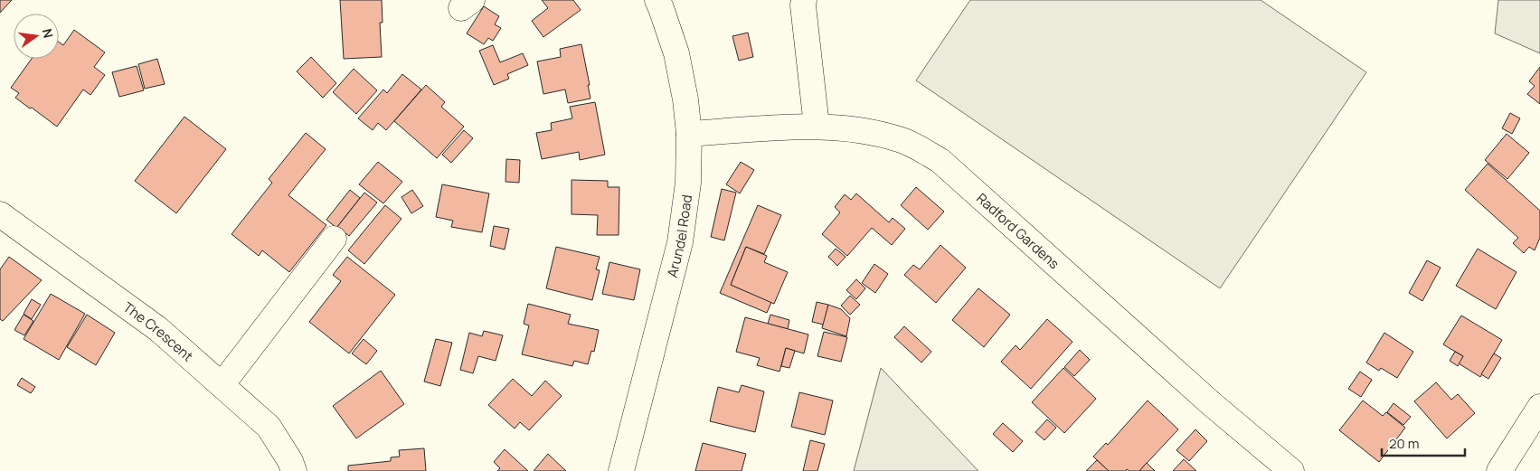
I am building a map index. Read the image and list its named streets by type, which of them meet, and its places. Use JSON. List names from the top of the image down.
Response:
{
  "streets": {
    "street": ["Radford Gardens", "Arundel Road", "The Crescent"]
  },
  "crossings": [
    ["Radford Gardens", "Arundel Road"]
  ],
  "scale_bar": "20 m",
  "north": "right"
}
